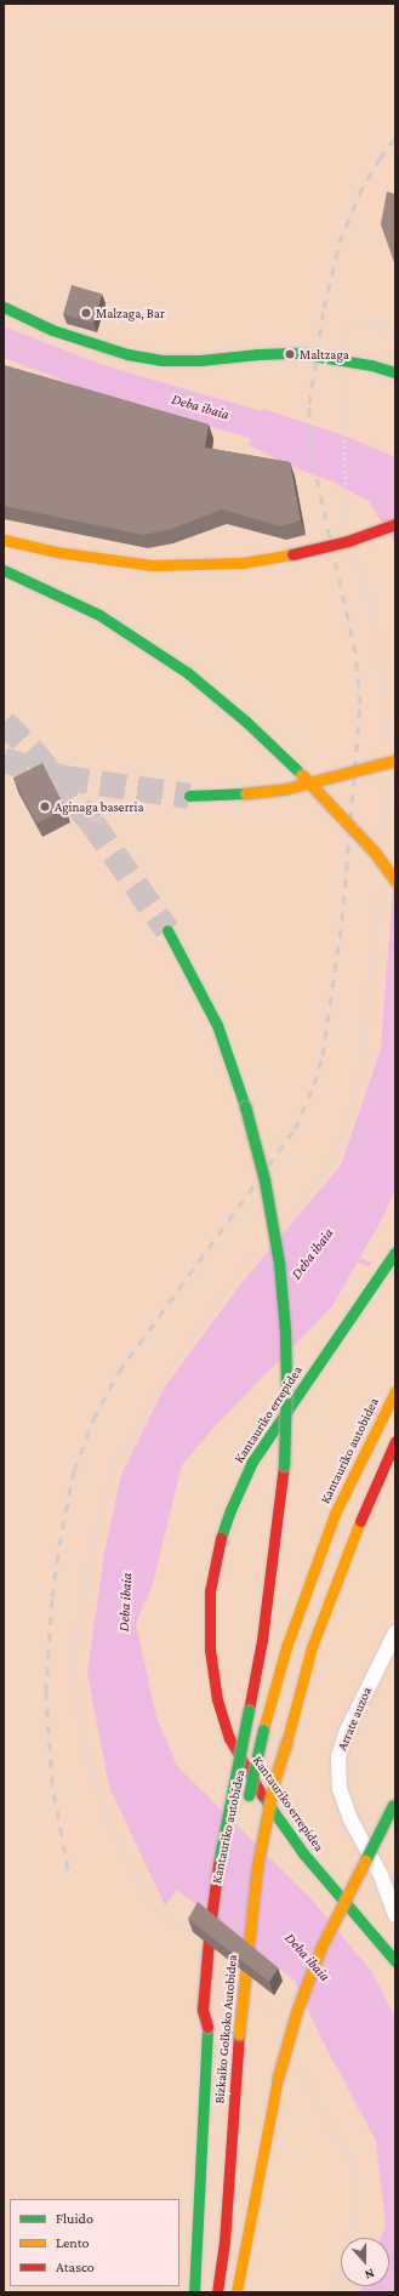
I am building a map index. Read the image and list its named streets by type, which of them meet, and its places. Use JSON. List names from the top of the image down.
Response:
{
  "streets": {
    "main road": ["Kantauriko errepidea", "Kantauriko autobidea", "Bizkaiko Golkoko Autobidea"],
    "street": ["Arrate auzoa"]
  },
  "water": ["Deba ibaia"],
  "places": ["Malzaga, Bar", "Maltzaga", "Aginaga baserria"],
  "legend": ["Fluido", "Lento", "Atasco"],
  "north": "bottom"
}
